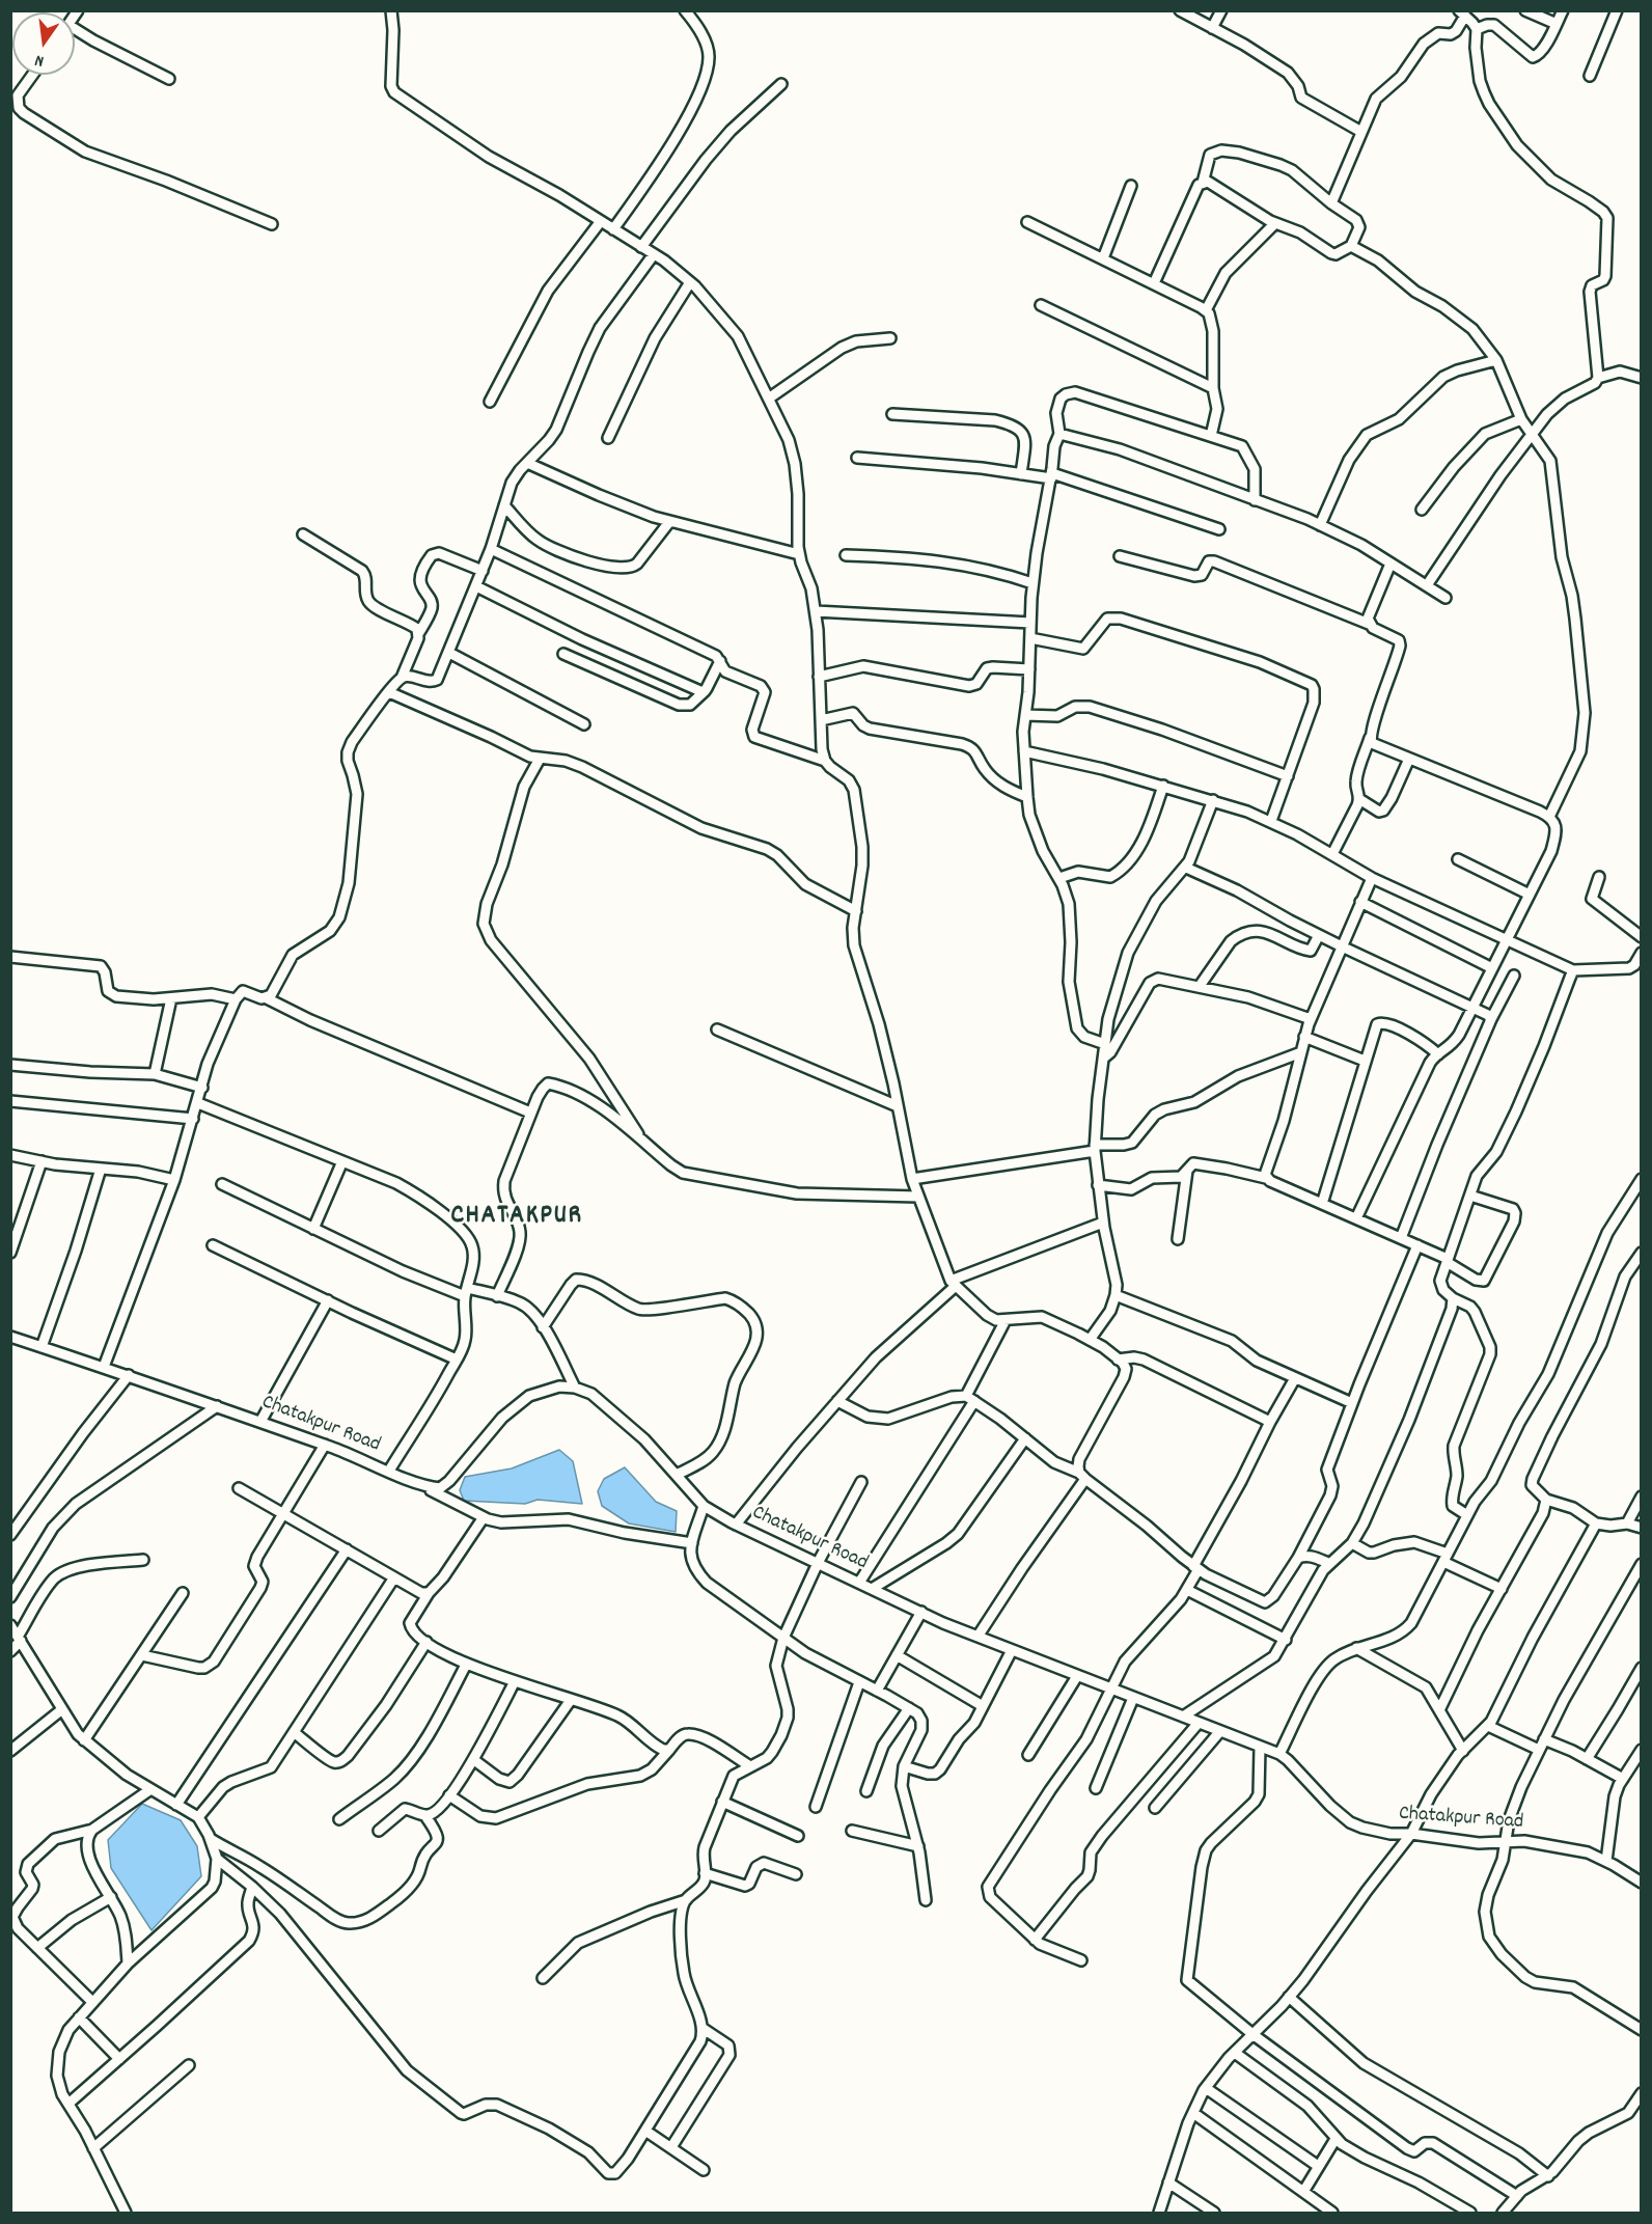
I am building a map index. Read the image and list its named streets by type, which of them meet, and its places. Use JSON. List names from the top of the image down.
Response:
{
  "streets": {
    "street": ["Chatakpur Road"]
  },
  "districts": ["CHATAKPUR"],
  "north": "bottom"
}
